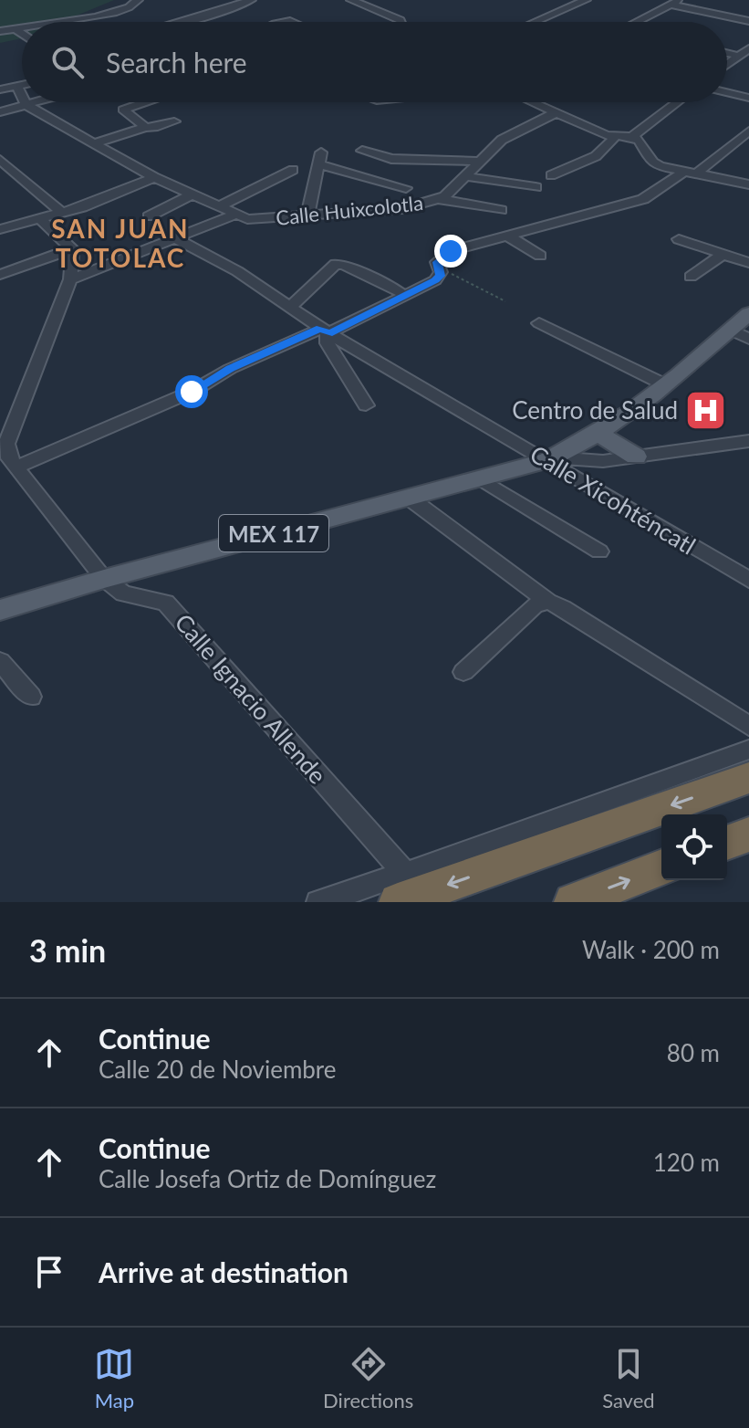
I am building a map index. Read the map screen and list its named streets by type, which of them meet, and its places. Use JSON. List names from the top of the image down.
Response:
{
  "streets": {
    "main road": ["MEX 117"],
    "street": ["Calle Huixcolotla", "Calle Xicohténcatl", "Calle Ignacio Allende"]
  },
  "crossings": [
    ["Calle Xicohténcatl", "MEX 117"],
    ["MEX 117", "Calle Ignacio Allende"]
  ],
  "districts": ["SAN JUAN TOTOLAC"],
  "places": {
    "hospital": ["Centro de Salud"]
  },
  "page": {
    "search": "Search here",
    "heading": ["3 min", "Walk · 200 m"],
    "list": [
      ["Continue", "Calle 20 de Noviembre", "80 m"],
      ["Continue", "Calle Josefa Ortiz de Domínguez", "120 m"],
      "Arrive at destination"
    ],
    "nav": ["Map", "Directions", "Saved"]
  }
}
